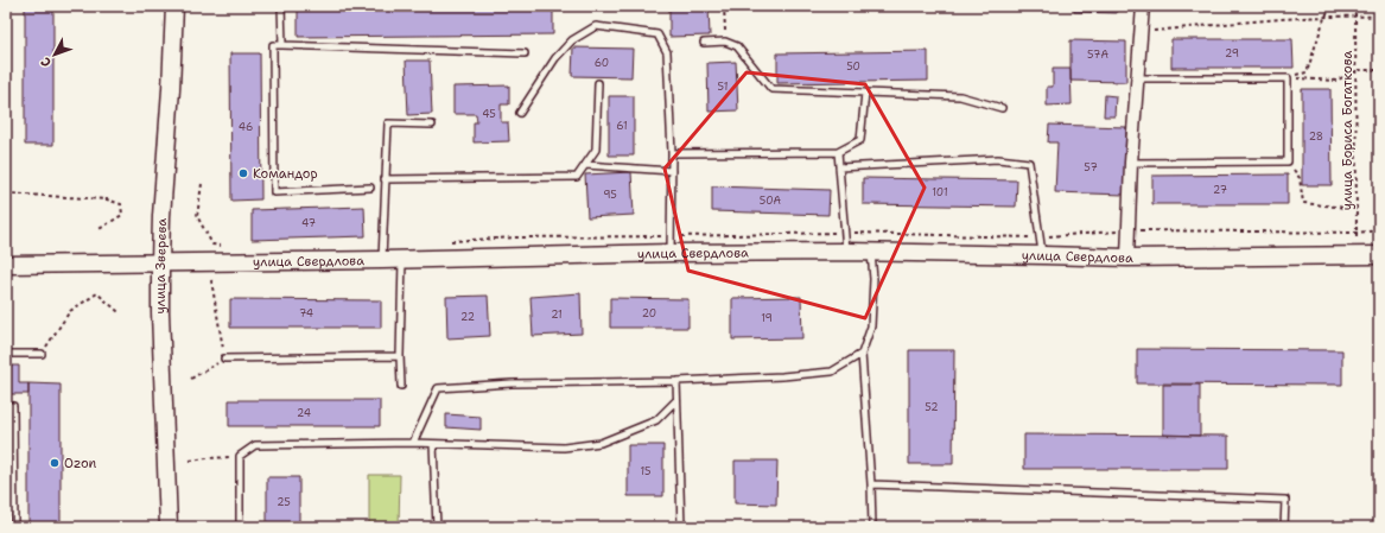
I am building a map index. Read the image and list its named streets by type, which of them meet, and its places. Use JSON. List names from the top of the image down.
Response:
{
  "streets": {
    "main road": ["улица Свердлова", "улица Зверева"],
    "path": ["улица Бориса Богаткова"]
  },
  "crossings": [
    ["улица Бориса Богаткова", "улица Свердлова"],
    ["улица Свердлова", "улица Зверева"]
  ],
  "places": ["Командор", "Ozon"],
  "house_numbers": [
    "29",
    "57А",
    "60",
    "50",
    "51",
    "45",
    "61",
    "46",
    "28",
    "57",
    "27",
    "101",
    "95",
    "50А",
    "47",
    "74",
    "20",
    "21",
    "22",
    "19",
    "52",
    "24",
    "15",
    "25"
  ],
  "north": "bottom left"
}
